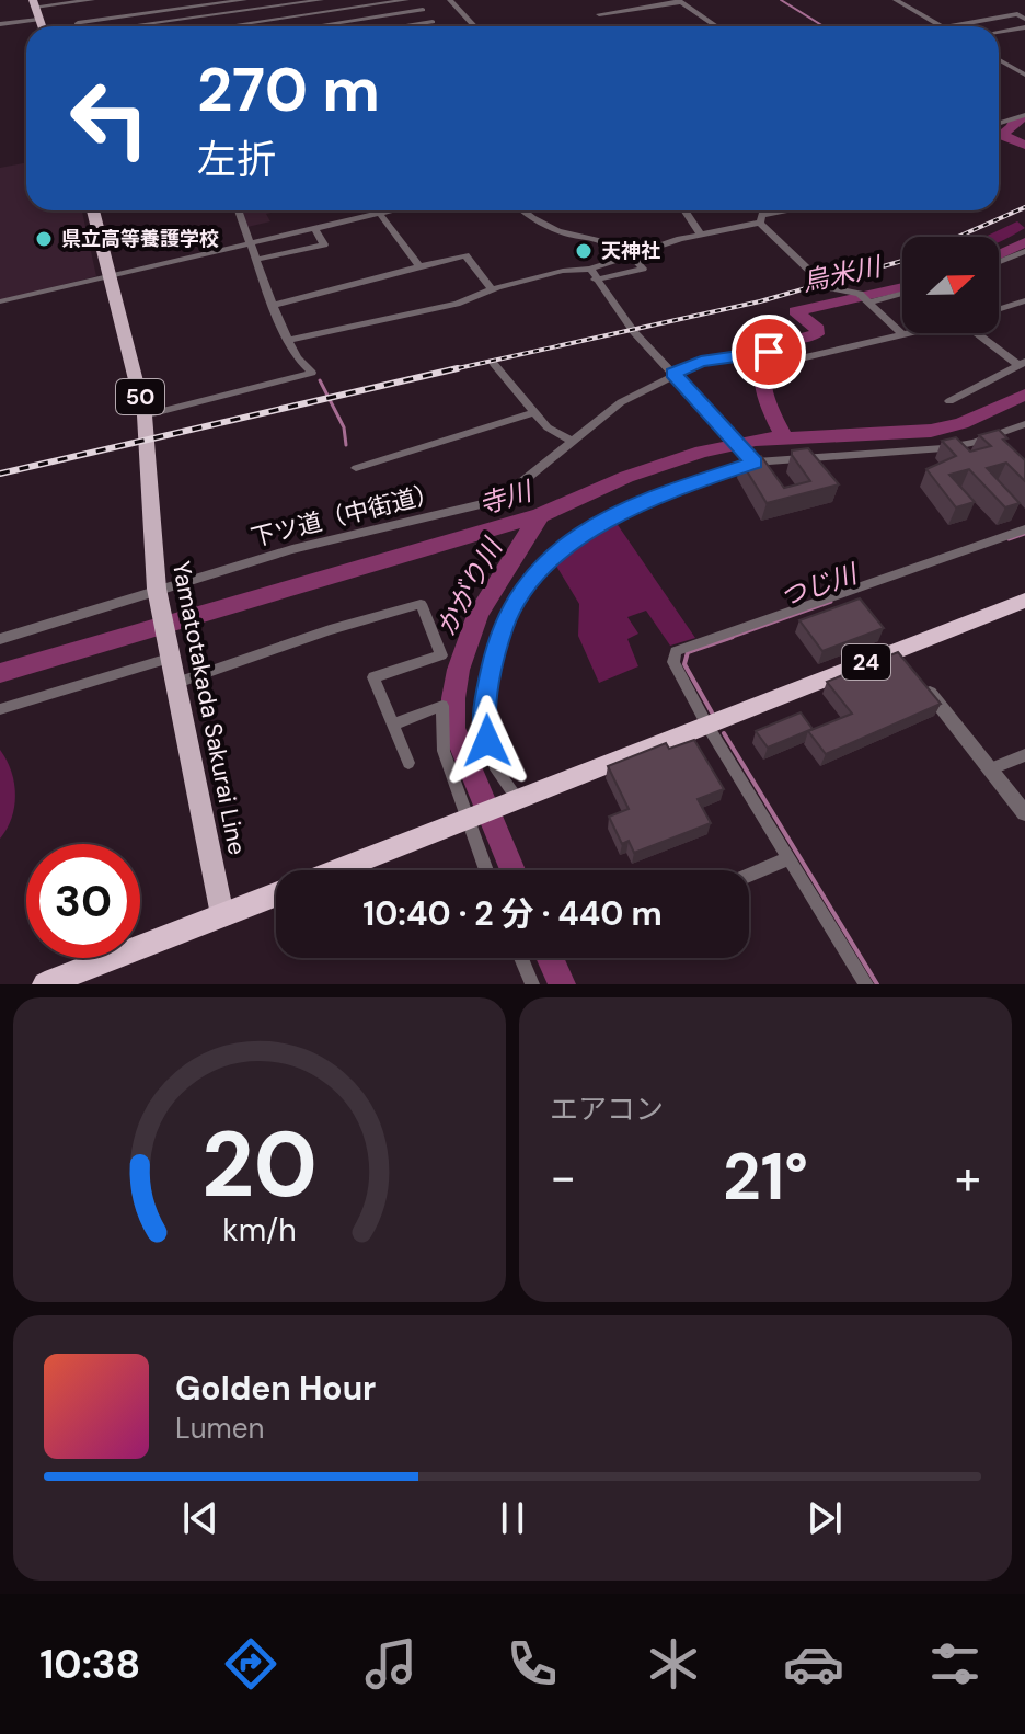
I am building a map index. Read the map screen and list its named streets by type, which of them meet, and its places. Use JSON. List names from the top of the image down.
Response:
{
  "streets": {
    "highway": ["24"],
    "main road": ["50", "Yamatotakada Sakurai Line"],
    "street": ["下ツ道（中街道）"]
  },
  "crossings": [
    ["下ツ道（中街道）", "Yamatotakada Sakurai Line"]
  ],
  "water": [
    "烏米川",
    "寺川",
    "つじ川",
    "かがり川"
  ],
  "places": ["県立高等養護学校", "天神社"],
  "north": "right",
  "page": {
    "turn": ["270 m", "左折"],
    "limit": "30",
    "trip": "10:40 · 2 分 · 440 m",
    "tile": "エアコン",
    "heat": ["−", "21°", "+"],
    "song": ["Golden Hour", "Lumen"],
    "tabs": "10:38",
    "gauge": ["20", "km/h"]
  }
}
